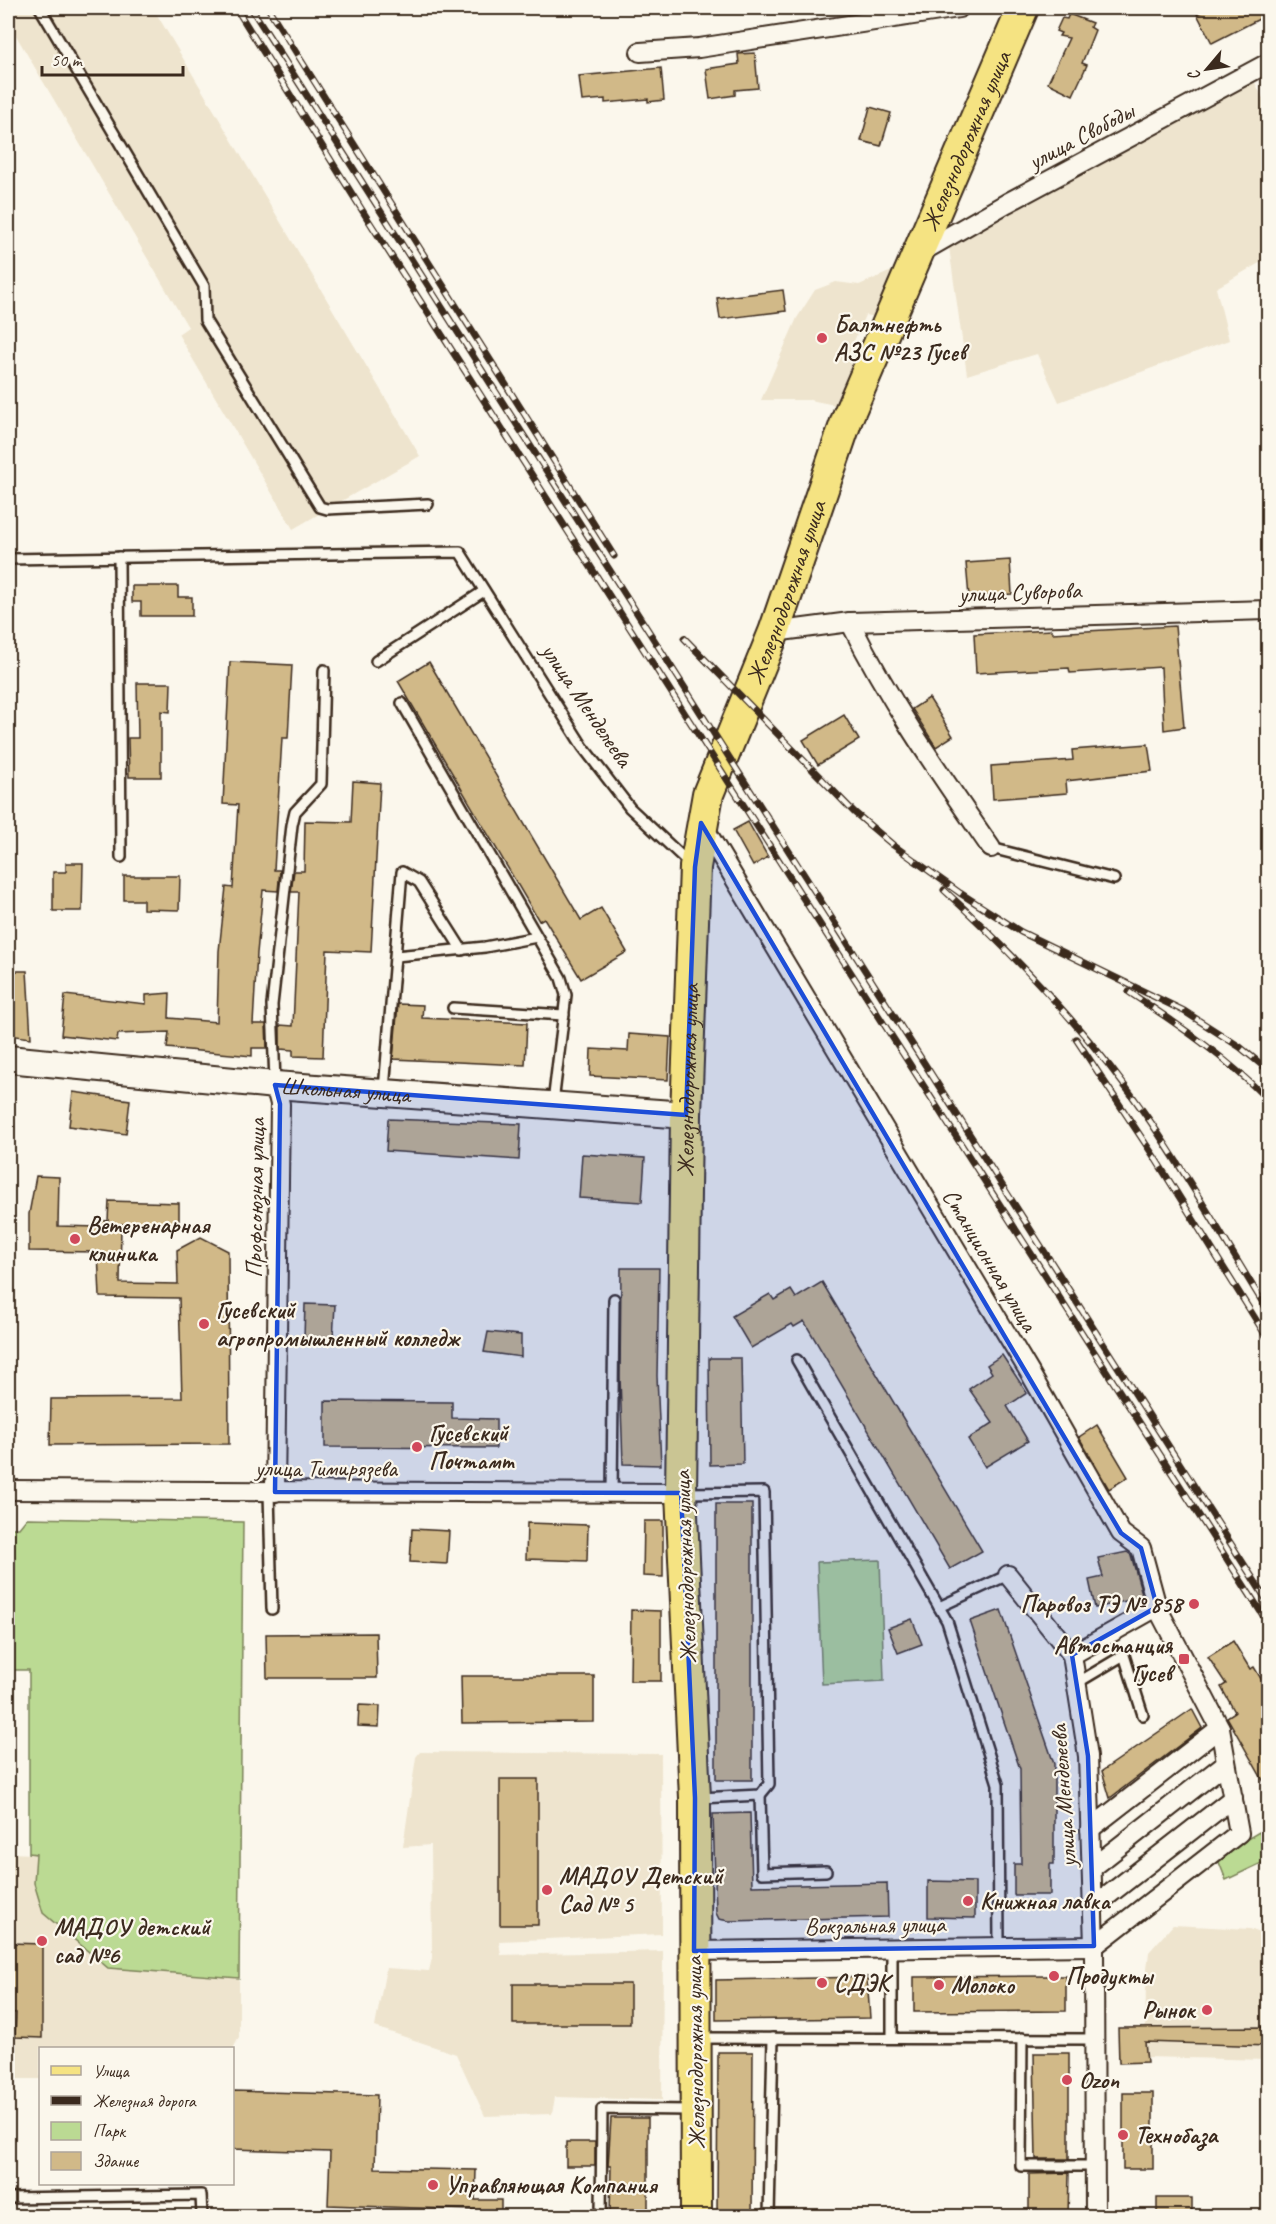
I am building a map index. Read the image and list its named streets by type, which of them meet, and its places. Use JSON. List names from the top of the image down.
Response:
{
  "streets": {
    "main road": ["Железнодорожная улица", "Школьная улица"],
    "street": [
      "улица Свободы",
      "улица Суворова",
      "улица Менделеева",
      "Профсоюзная улица",
      "Станционная улица",
      "улица Тимирязева",
      "Вокзальная улица"
    ]
  },
  "crossings": [
    ["улица Свободы", "Железнодорожная улица"],
    ["Железнодорожная улица", "улица Суворова"],
    ["Железнодорожная улица", "улица Менделеева"],
    ["Железнодорожная улица", "Школьная улица"],
    ["Железнодорожная улица", "Станционная улица"],
    ["Железнодорожная улица", "улица Тимирязева"],
    ["Железнодорожная улица", "Вокзальная улица"],
    ["улица Менделеева", "Станционная улица"],
    ["улица Менделеева", "Вокзальная улица"],
    ["Школьная улица", "Профсоюзная улица"],
    ["Профсоюзная улица", "улица Тимирязева"],
    ["Станционная улица", "Вокзальная улица"]
  ],
  "places": {
    "other": [
      "Балтнефть АЗС №23 Гусев",
      "Ветеренарная клиника",
      "Гусевский агропромышленный колледж",
      "Гусевский Почтамт",
      "Паровоз ТЭ № 858",
      "МАДОУ Детский Сад № 5",
      "Книжная лавка",
      "МАДОУ детский сад №6",
      "Продукты",
      "СДЭК",
      "Молоко",
      "Рынок",
      "Ozon",
      "Технобаза",
      "Управляющая Компания"
    ],
    "transit": ["Автостанция Гусев"]
  },
  "legend": [
    "Улица",
    "Железная дорога",
    "Парк",
    "Здание"
  ],
  "scale_bar": "50 m",
  "north": "bottom left"
}
